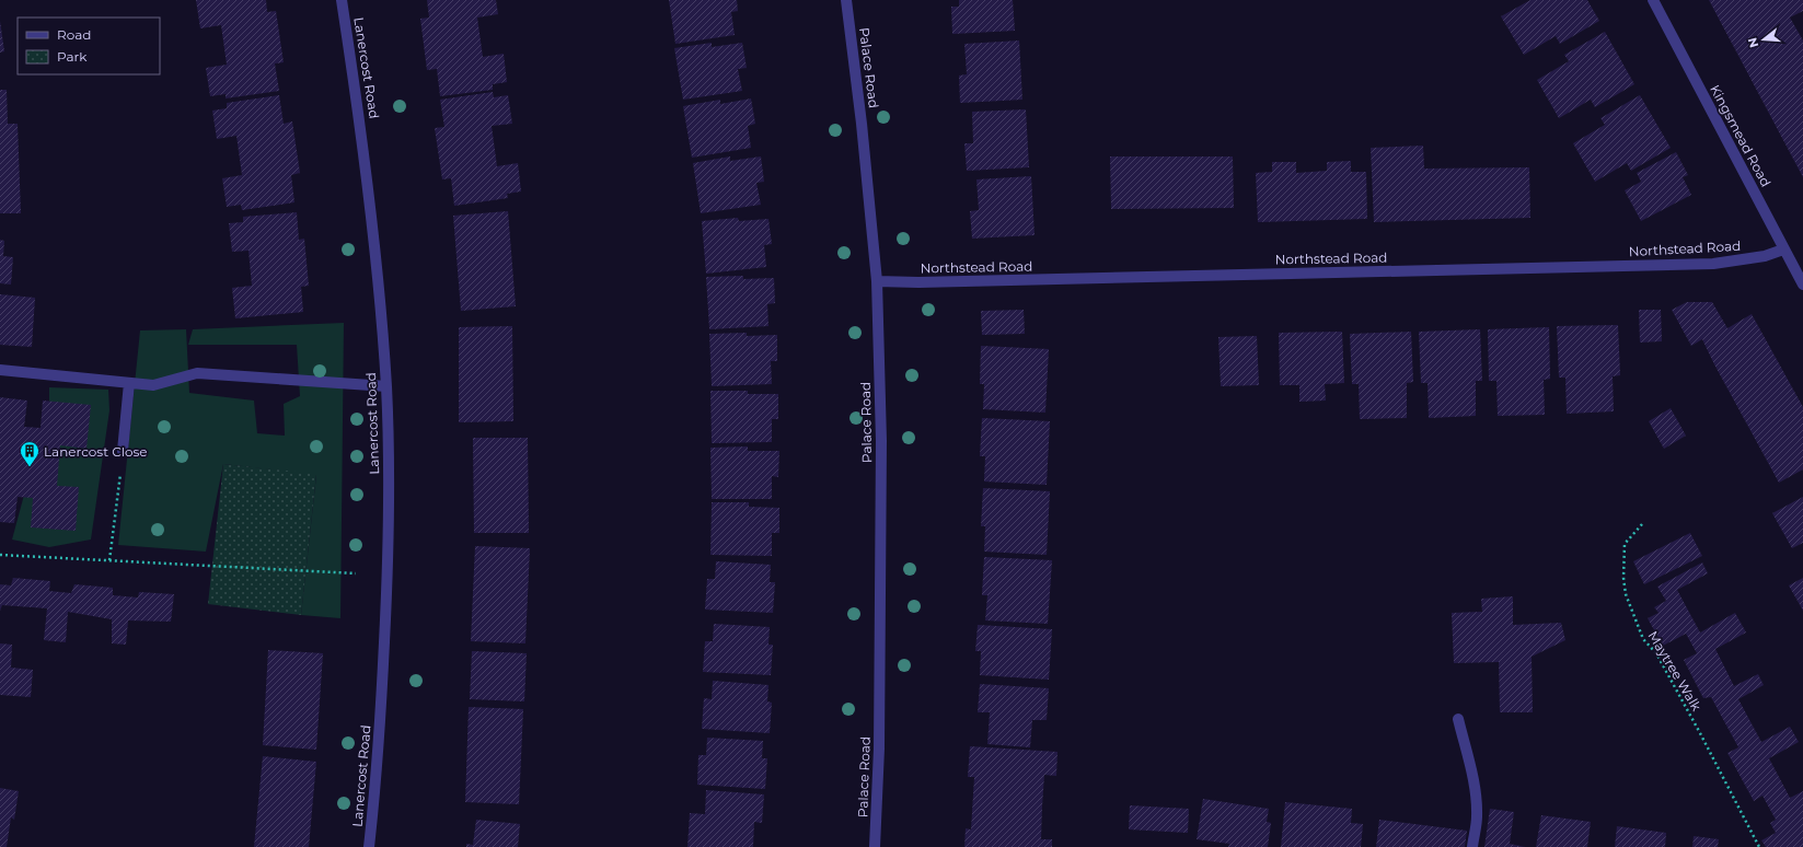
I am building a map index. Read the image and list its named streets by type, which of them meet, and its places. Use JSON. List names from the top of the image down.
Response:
{
  "streets": {
    "street": [
      "Lanercost Road",
      "Palace Road",
      "Kingsmead Road",
      "Northstead Road"
    ],
    "path": ["Maytree Walk"]
  },
  "crossings": [
    ["Palace Road", "Northstead Road"],
    ["Kingsmead Road", "Northstead Road"]
  ],
  "places": {
    "building": ["Lanercost Close"]
  },
  "legend": ["Road", "Park"],
  "north": "left"
}
